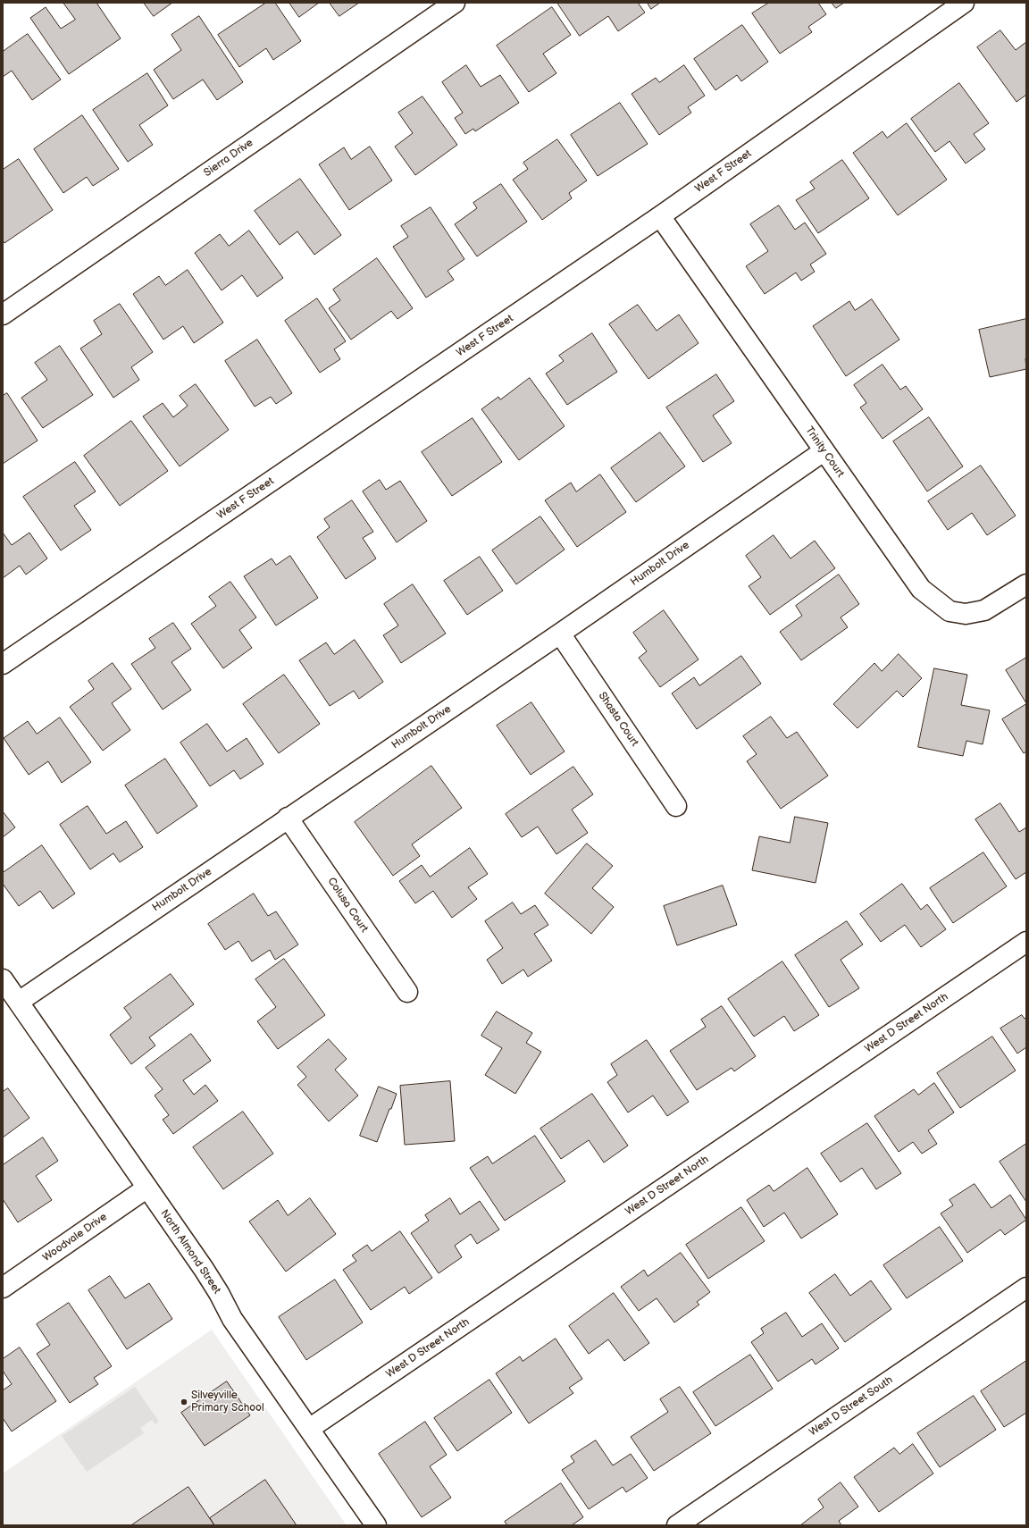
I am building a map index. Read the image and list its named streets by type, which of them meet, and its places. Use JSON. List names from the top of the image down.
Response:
{
  "streets": {
    "street": [
      "Sierra Drive",
      "West F Street",
      "Trinity Court",
      "Humbolt Drive",
      "Shasta Court",
      "Colusa Court",
      "West D Street North",
      "Woodvale Drive",
      "North Almond Street",
      "West D Street South"
    ]
  },
  "crossings": [
    ["West F Street", "Trinity Court"],
    ["Trinity Court", "Humbolt Drive"],
    ["Humbolt Drive", "Shasta Court"],
    ["Humbolt Drive", "Colusa Court"],
    ["Humbolt Drive", "North Almond Street"],
    ["West D Street North", "North Almond Street"],
    ["Woodvale Drive", "North Almond Street"]
  ],
  "places": ["Silveyville Primary School"]
}
